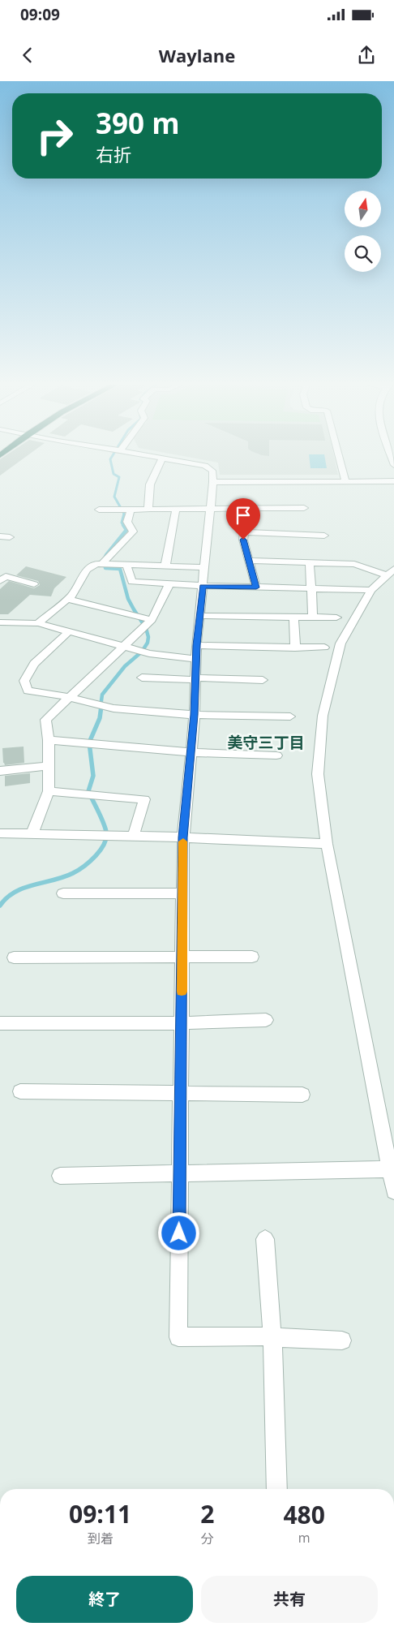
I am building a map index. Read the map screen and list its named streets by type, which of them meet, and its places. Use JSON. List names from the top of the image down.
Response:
{
  "districts": ["美守三丁目"],
  "north": "top",
  "page": {
    "status": "09:09",
    "header": "Waylane",
    "turn": ["390 m", "右折"],
    "eta": [
      "09:11",
      "到着",
      "2",
      "分",
      "480",
      "m"
    ],
    "buttons": ["終了", "共有"]
  }
}
